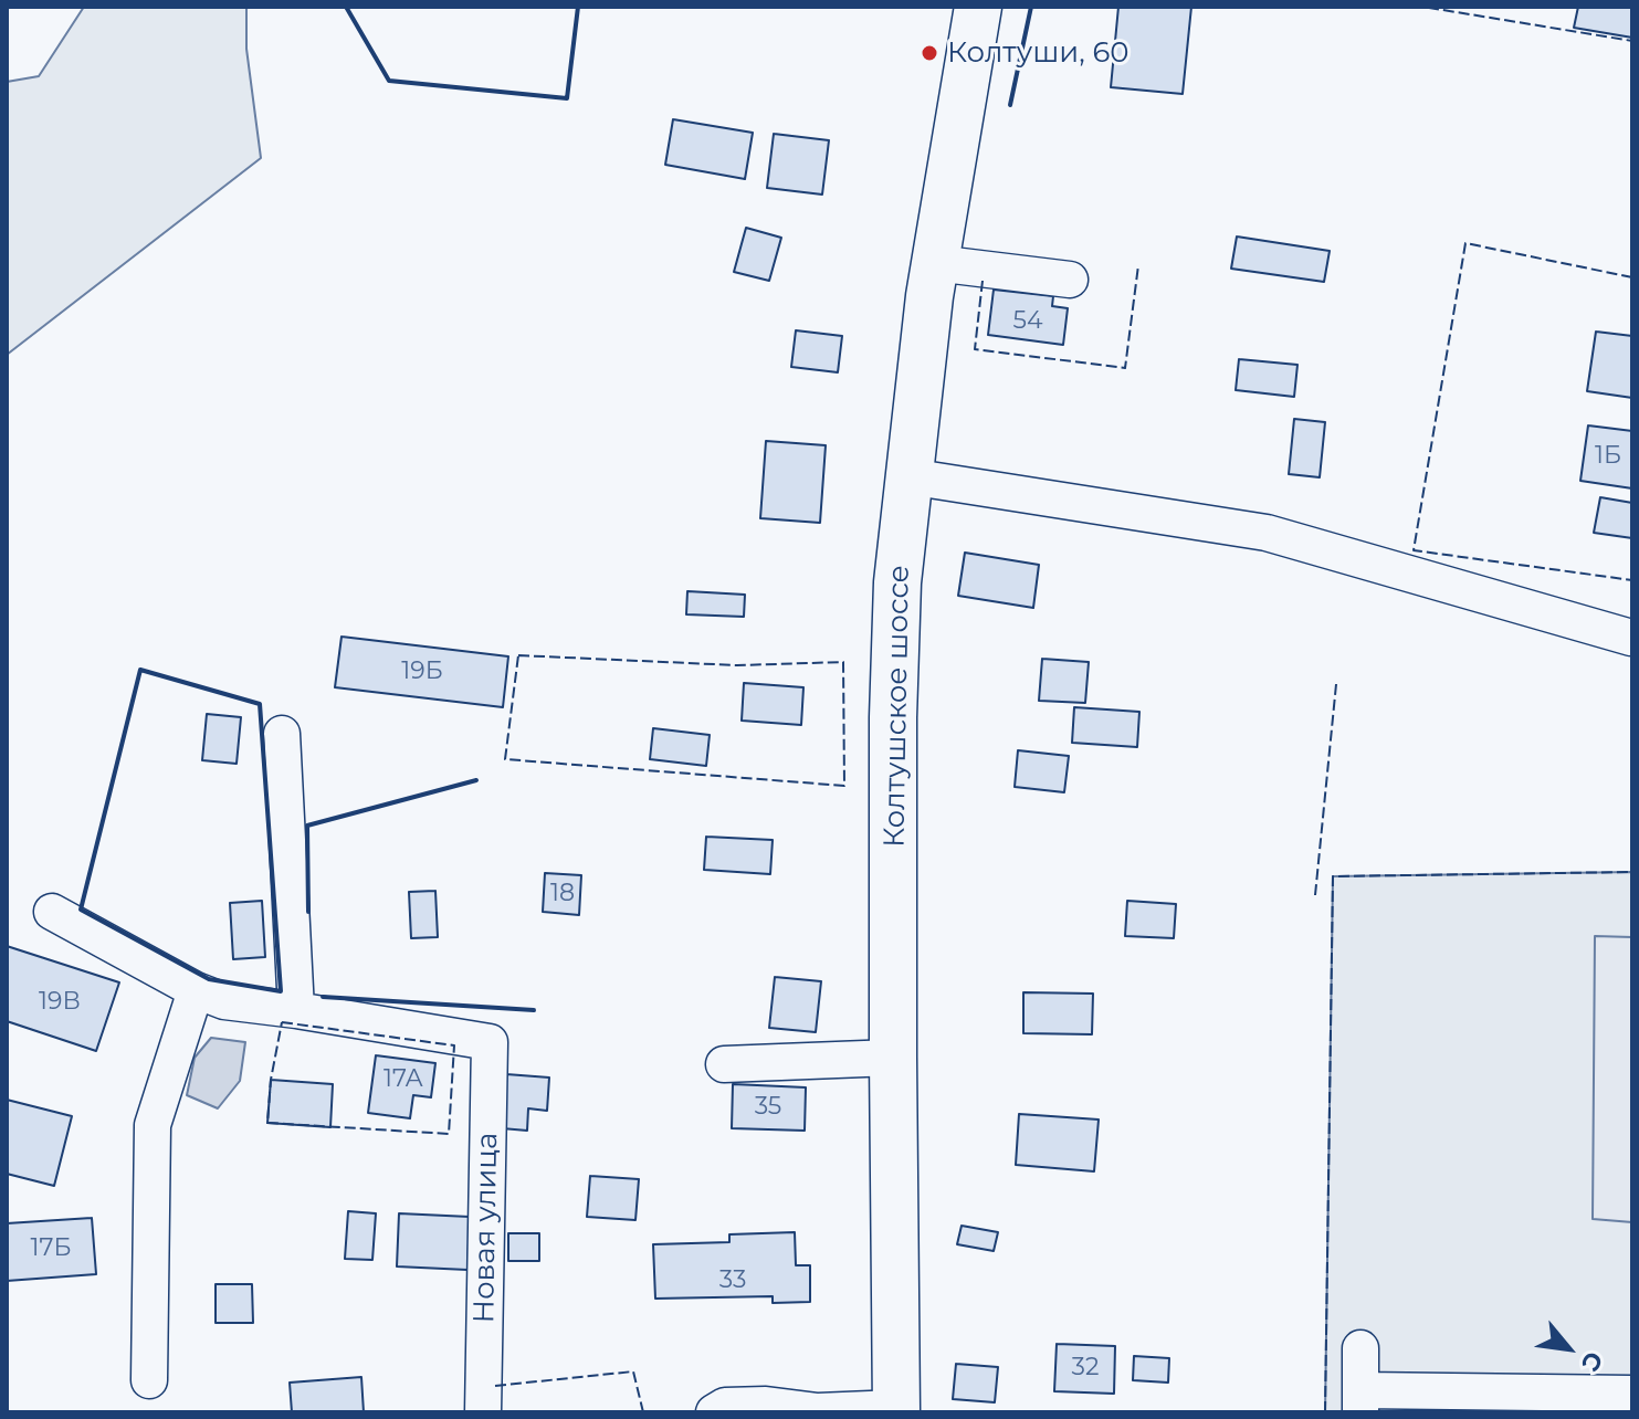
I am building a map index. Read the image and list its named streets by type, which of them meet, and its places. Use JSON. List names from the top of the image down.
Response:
{
  "streets": {
    "main road": ["Колтушское шоссе"],
    "street": ["Новая улица"]
  },
  "places": ["Колтуши, 60"],
  "house_numbers": [
    "54",
    "1Б",
    "19Б",
    "18",
    "19В",
    "17А",
    "35",
    "17Б",
    "33",
    "32"
  ],
  "north": "bottom right"
}
